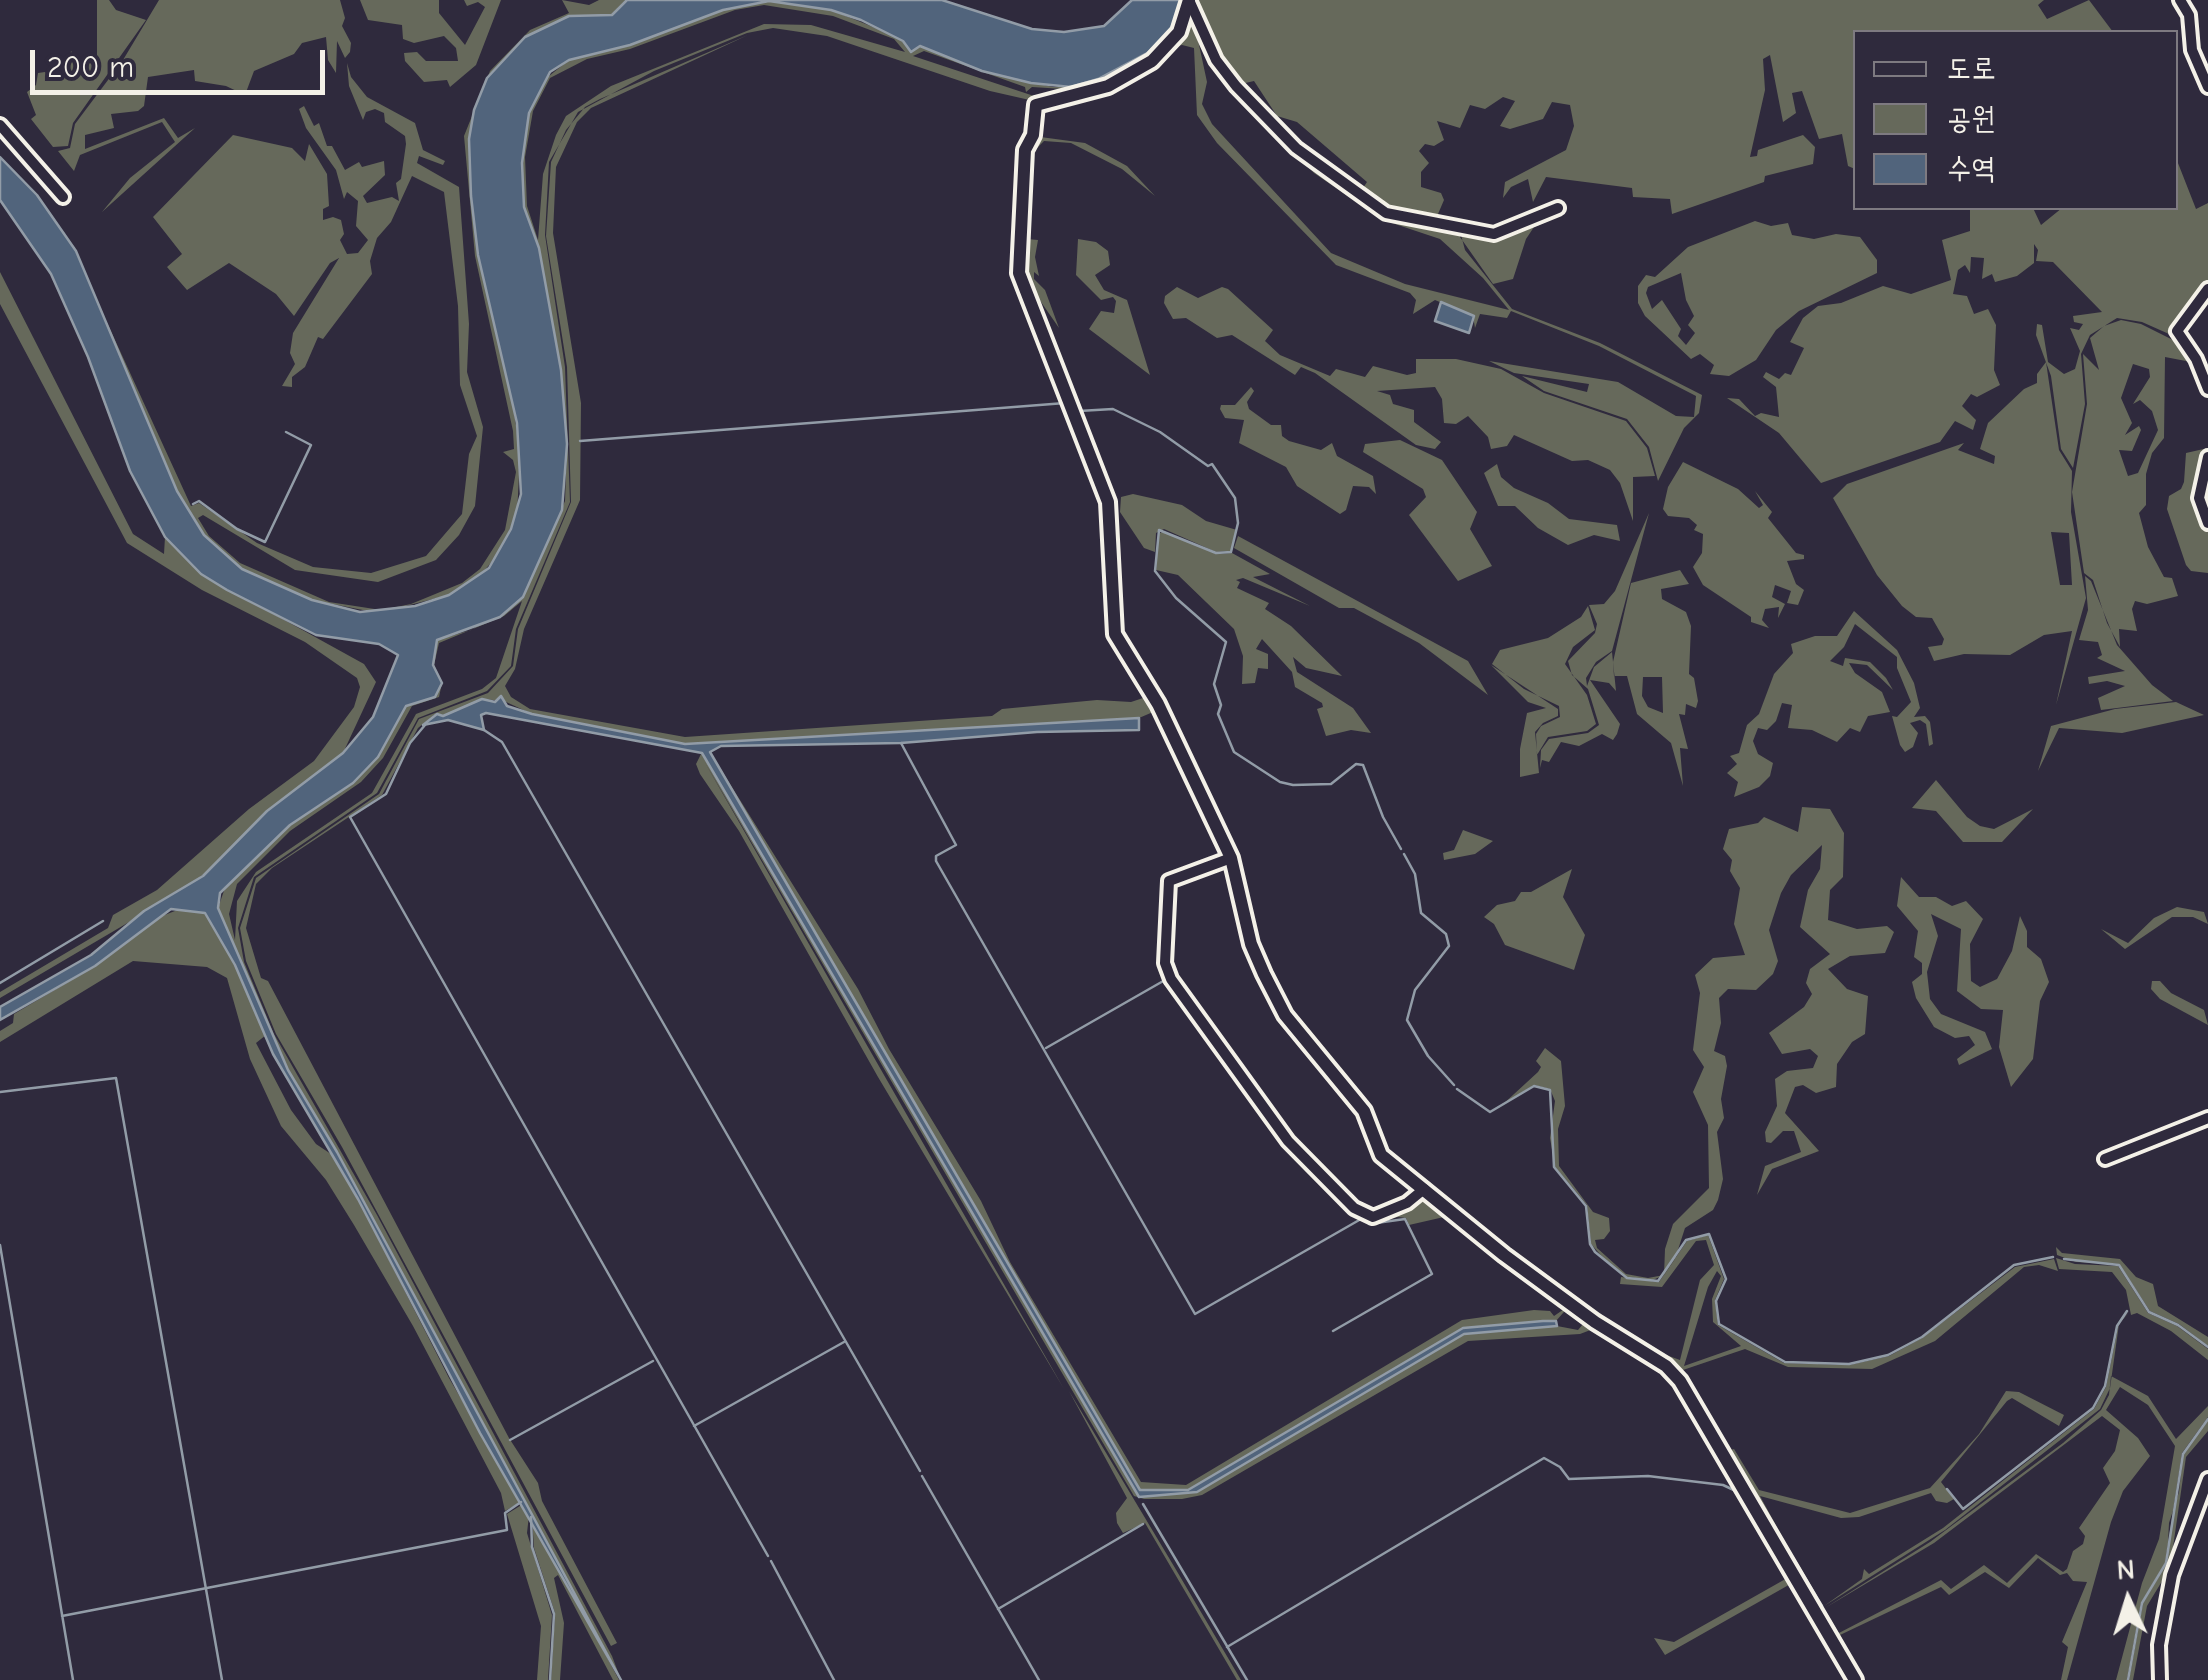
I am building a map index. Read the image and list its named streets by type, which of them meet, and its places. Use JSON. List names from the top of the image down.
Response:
{
  "legend": ["도로", "공원", "수역"],
  "scale_bar": "200 m",
  "north": "top"
}
